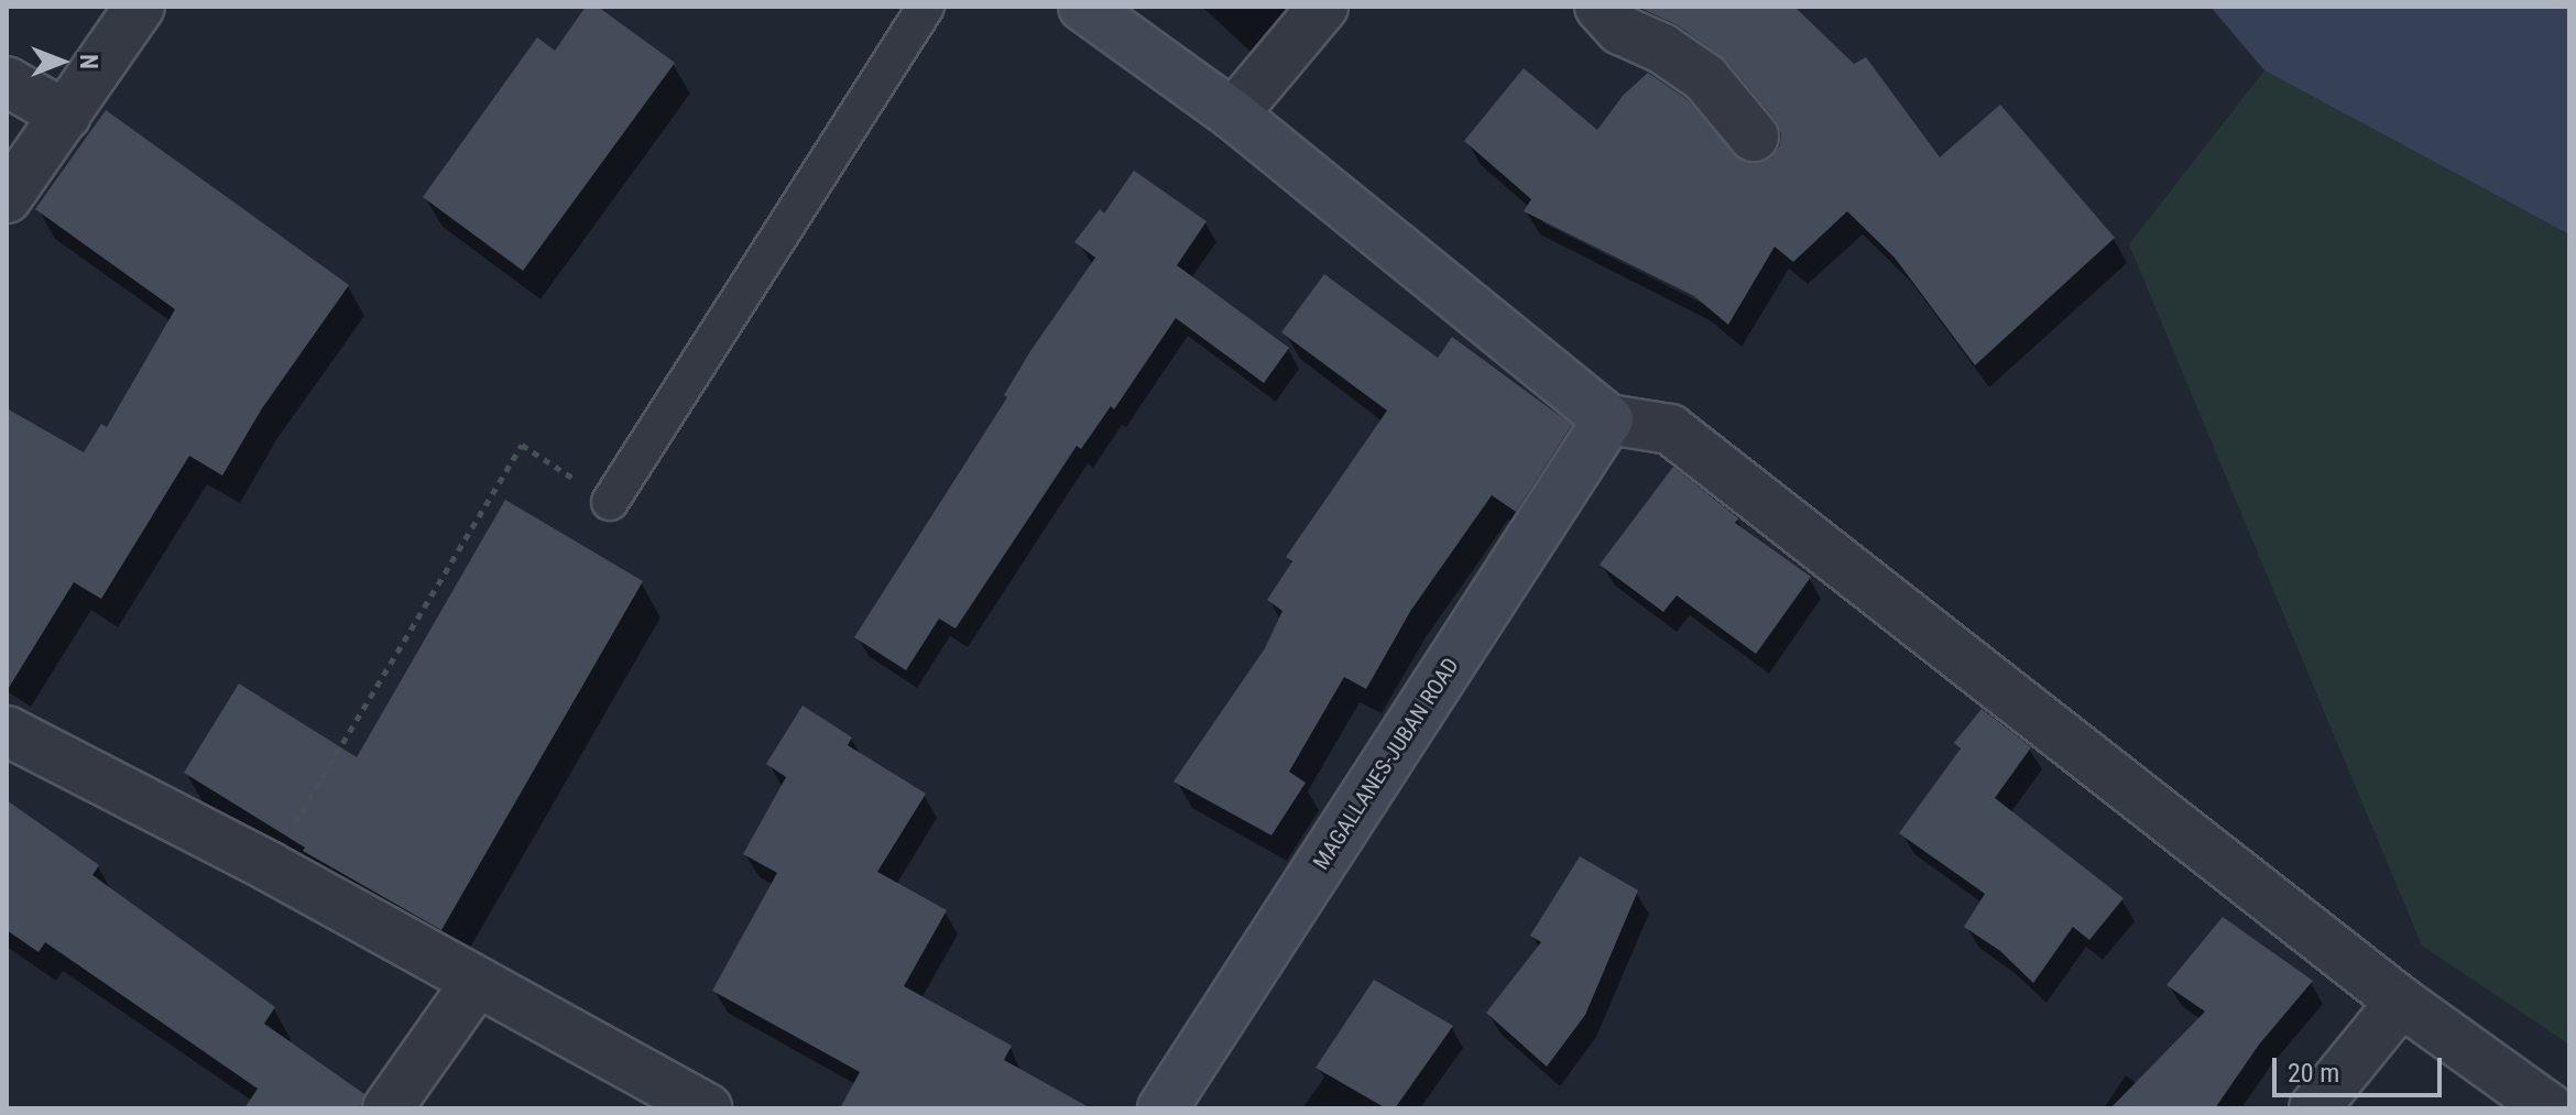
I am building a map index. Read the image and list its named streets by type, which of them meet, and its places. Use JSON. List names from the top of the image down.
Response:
{
  "streets": {
    "main road": ["MAGALLANES-JUBAN ROAD"]
  },
  "scale_bar": "20 m",
  "north": "right"
}
